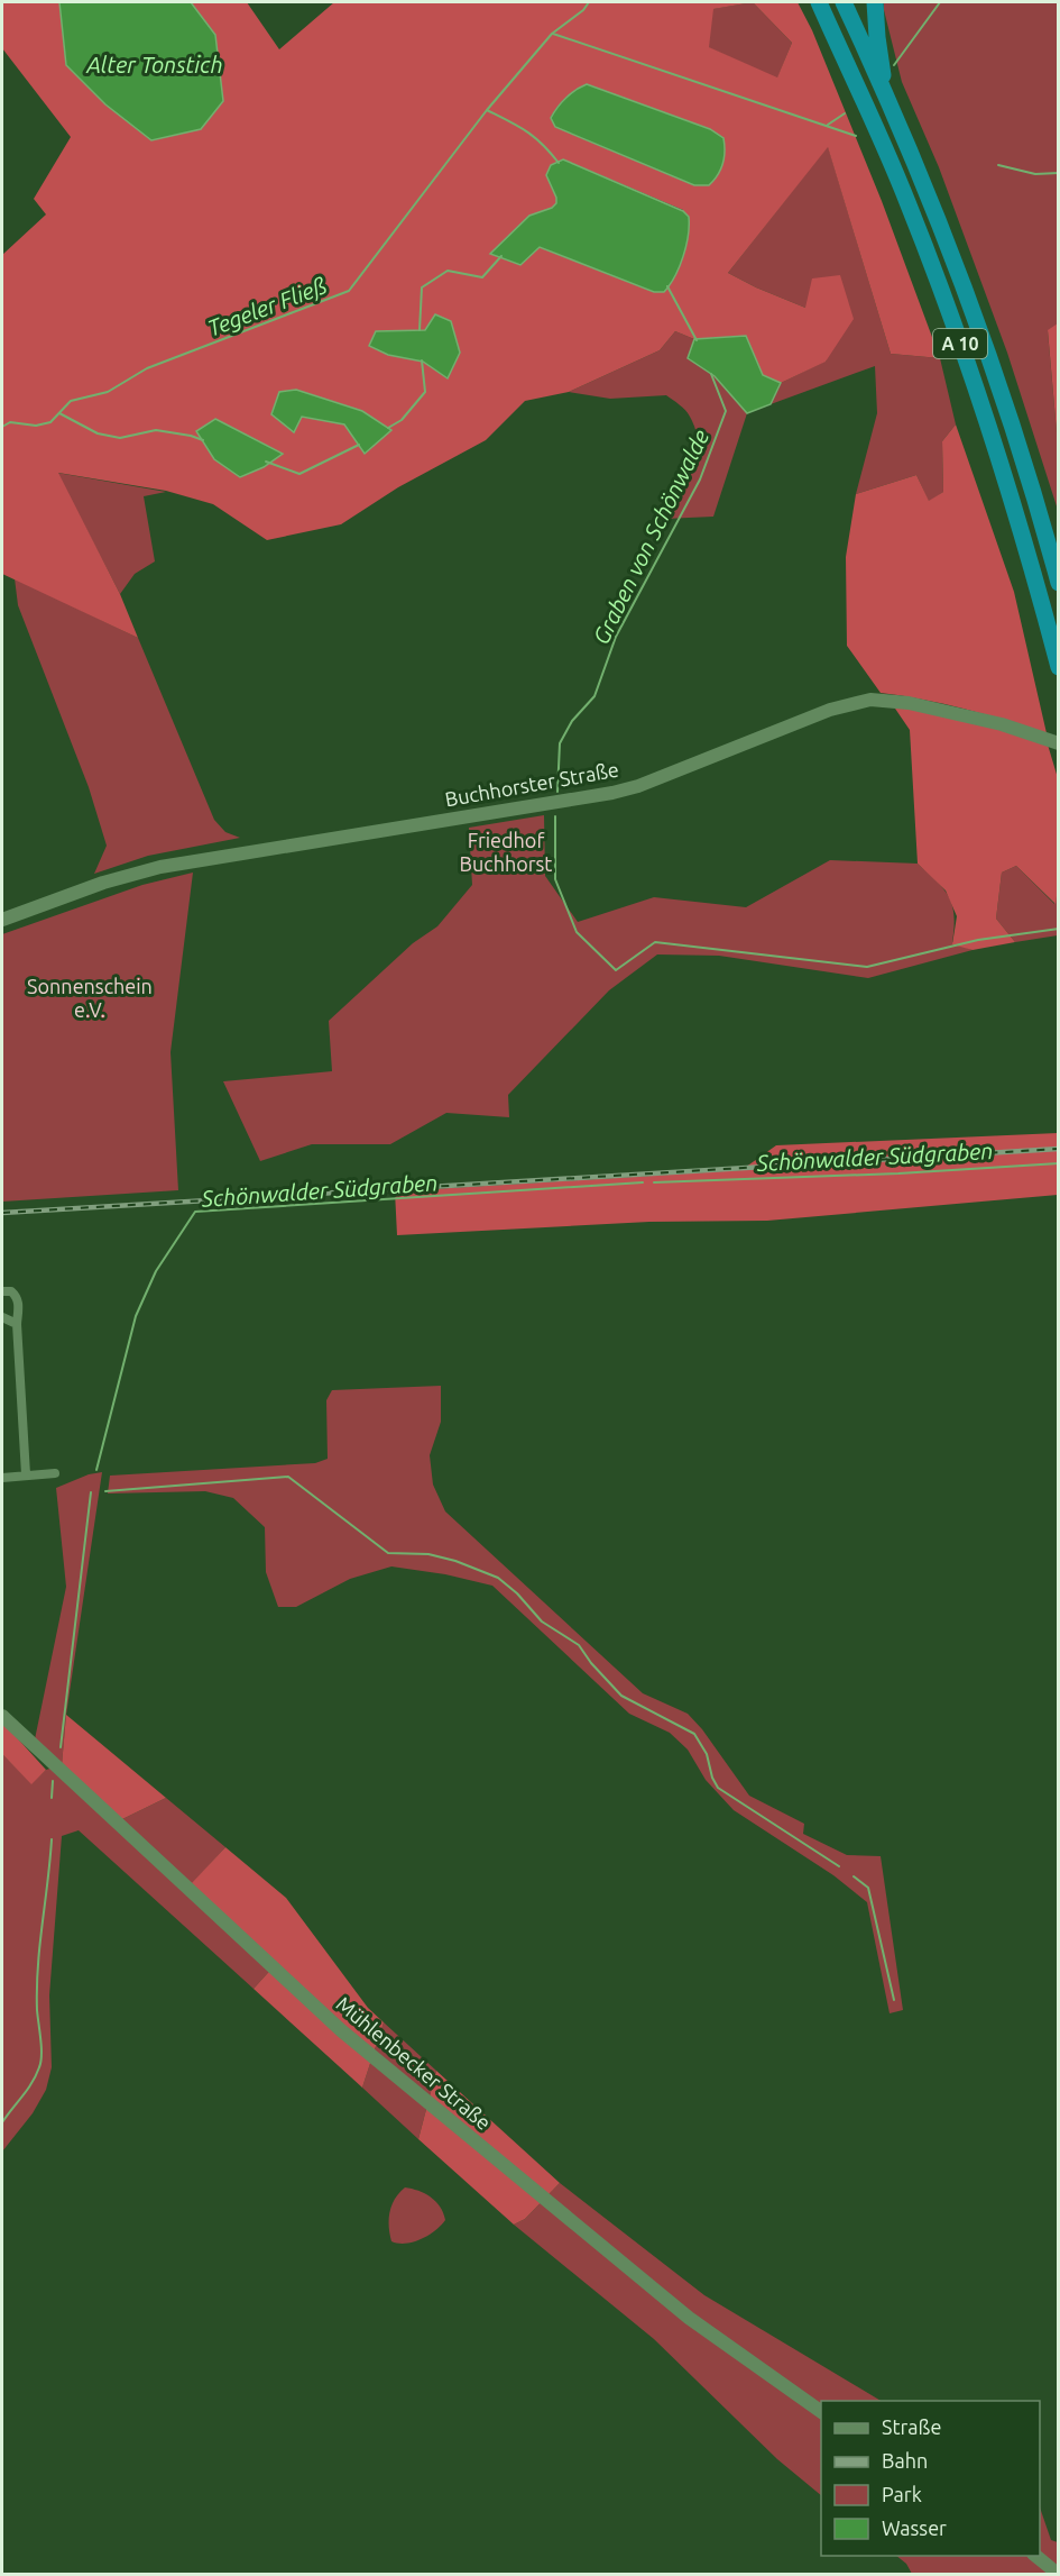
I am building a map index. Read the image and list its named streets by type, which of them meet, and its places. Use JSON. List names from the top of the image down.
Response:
{
  "streets": {
    "highway": ["A 10"],
    "main road": ["Buchhorster Straße", "Mühlenbecker Straße"]
  },
  "water": [
    "Alter Tonstich",
    "Tegeler Fließ",
    "Graben von Schönwalde",
    "Schönwalder Südgraben"
  ],
  "parks": ["Friedhof Buchhorst", "Sonnenschein e.V."],
  "legend": [
    "Straße",
    "Bahn",
    "Park",
    "Wasser"
  ]
}
